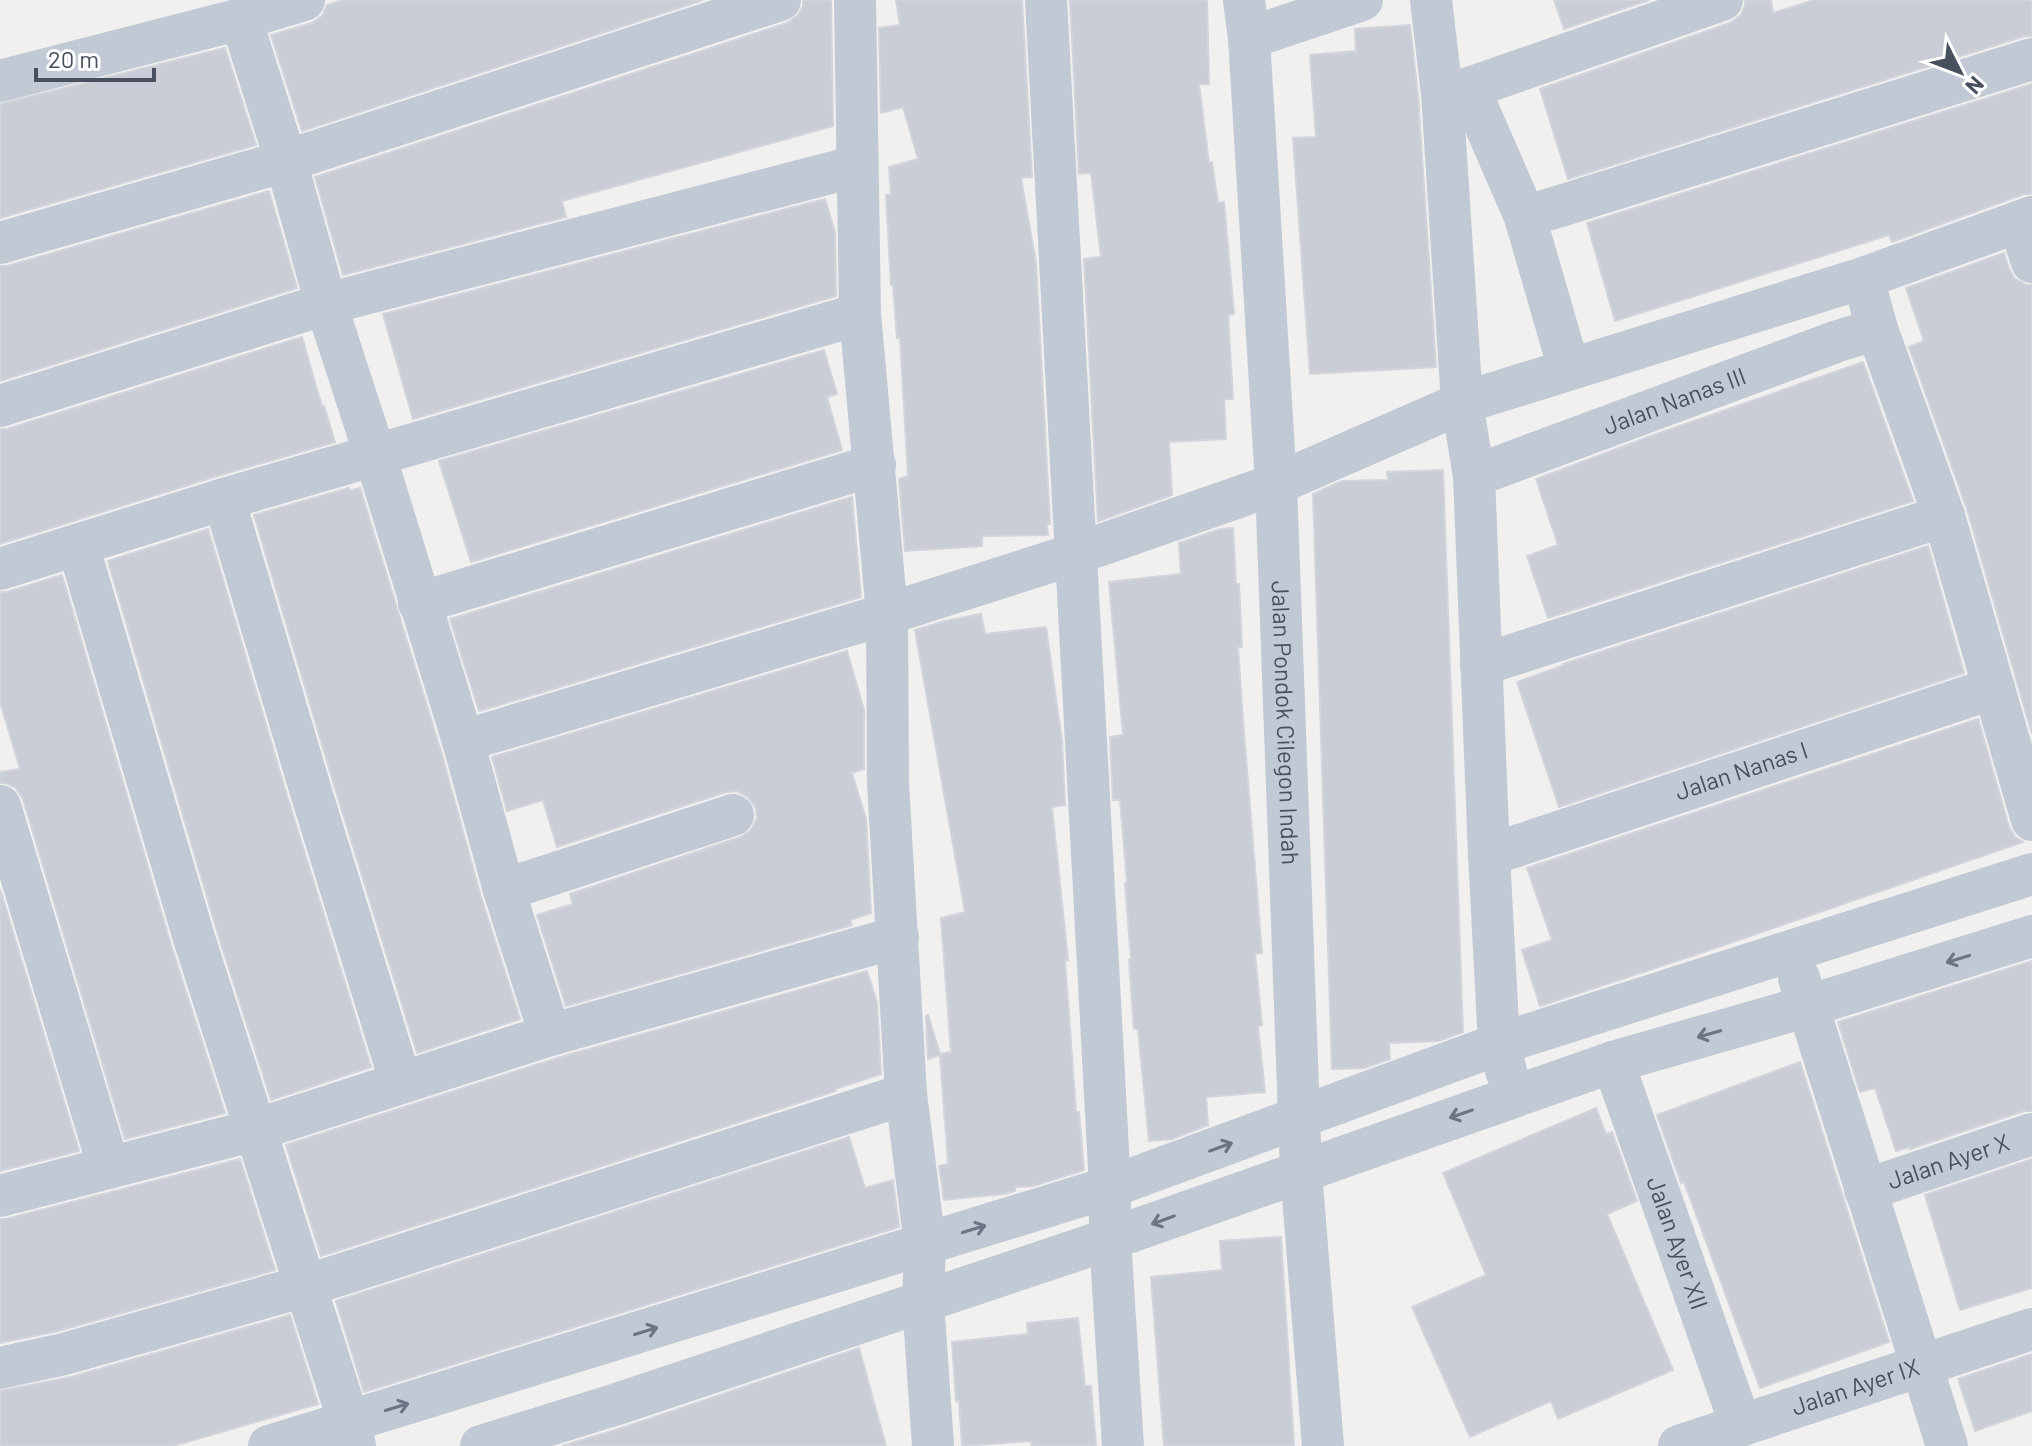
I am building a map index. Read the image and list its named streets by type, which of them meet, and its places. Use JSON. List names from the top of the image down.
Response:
{
  "streets": {
    "street": [
      "Jalan Nanas III",
      "Jalan Pondok Cilegon Indah",
      "Jalan Nanas I",
      "Jalan Ayer X",
      "Jalan Ayer XII",
      "Jalan Ayer IX"
    ]
  },
  "crossings": [
    ["Jalan Ayer XII", "Jalan Ayer IX"]
  ],
  "scale_bar": "20 m",
  "north": "bottom right"
}
